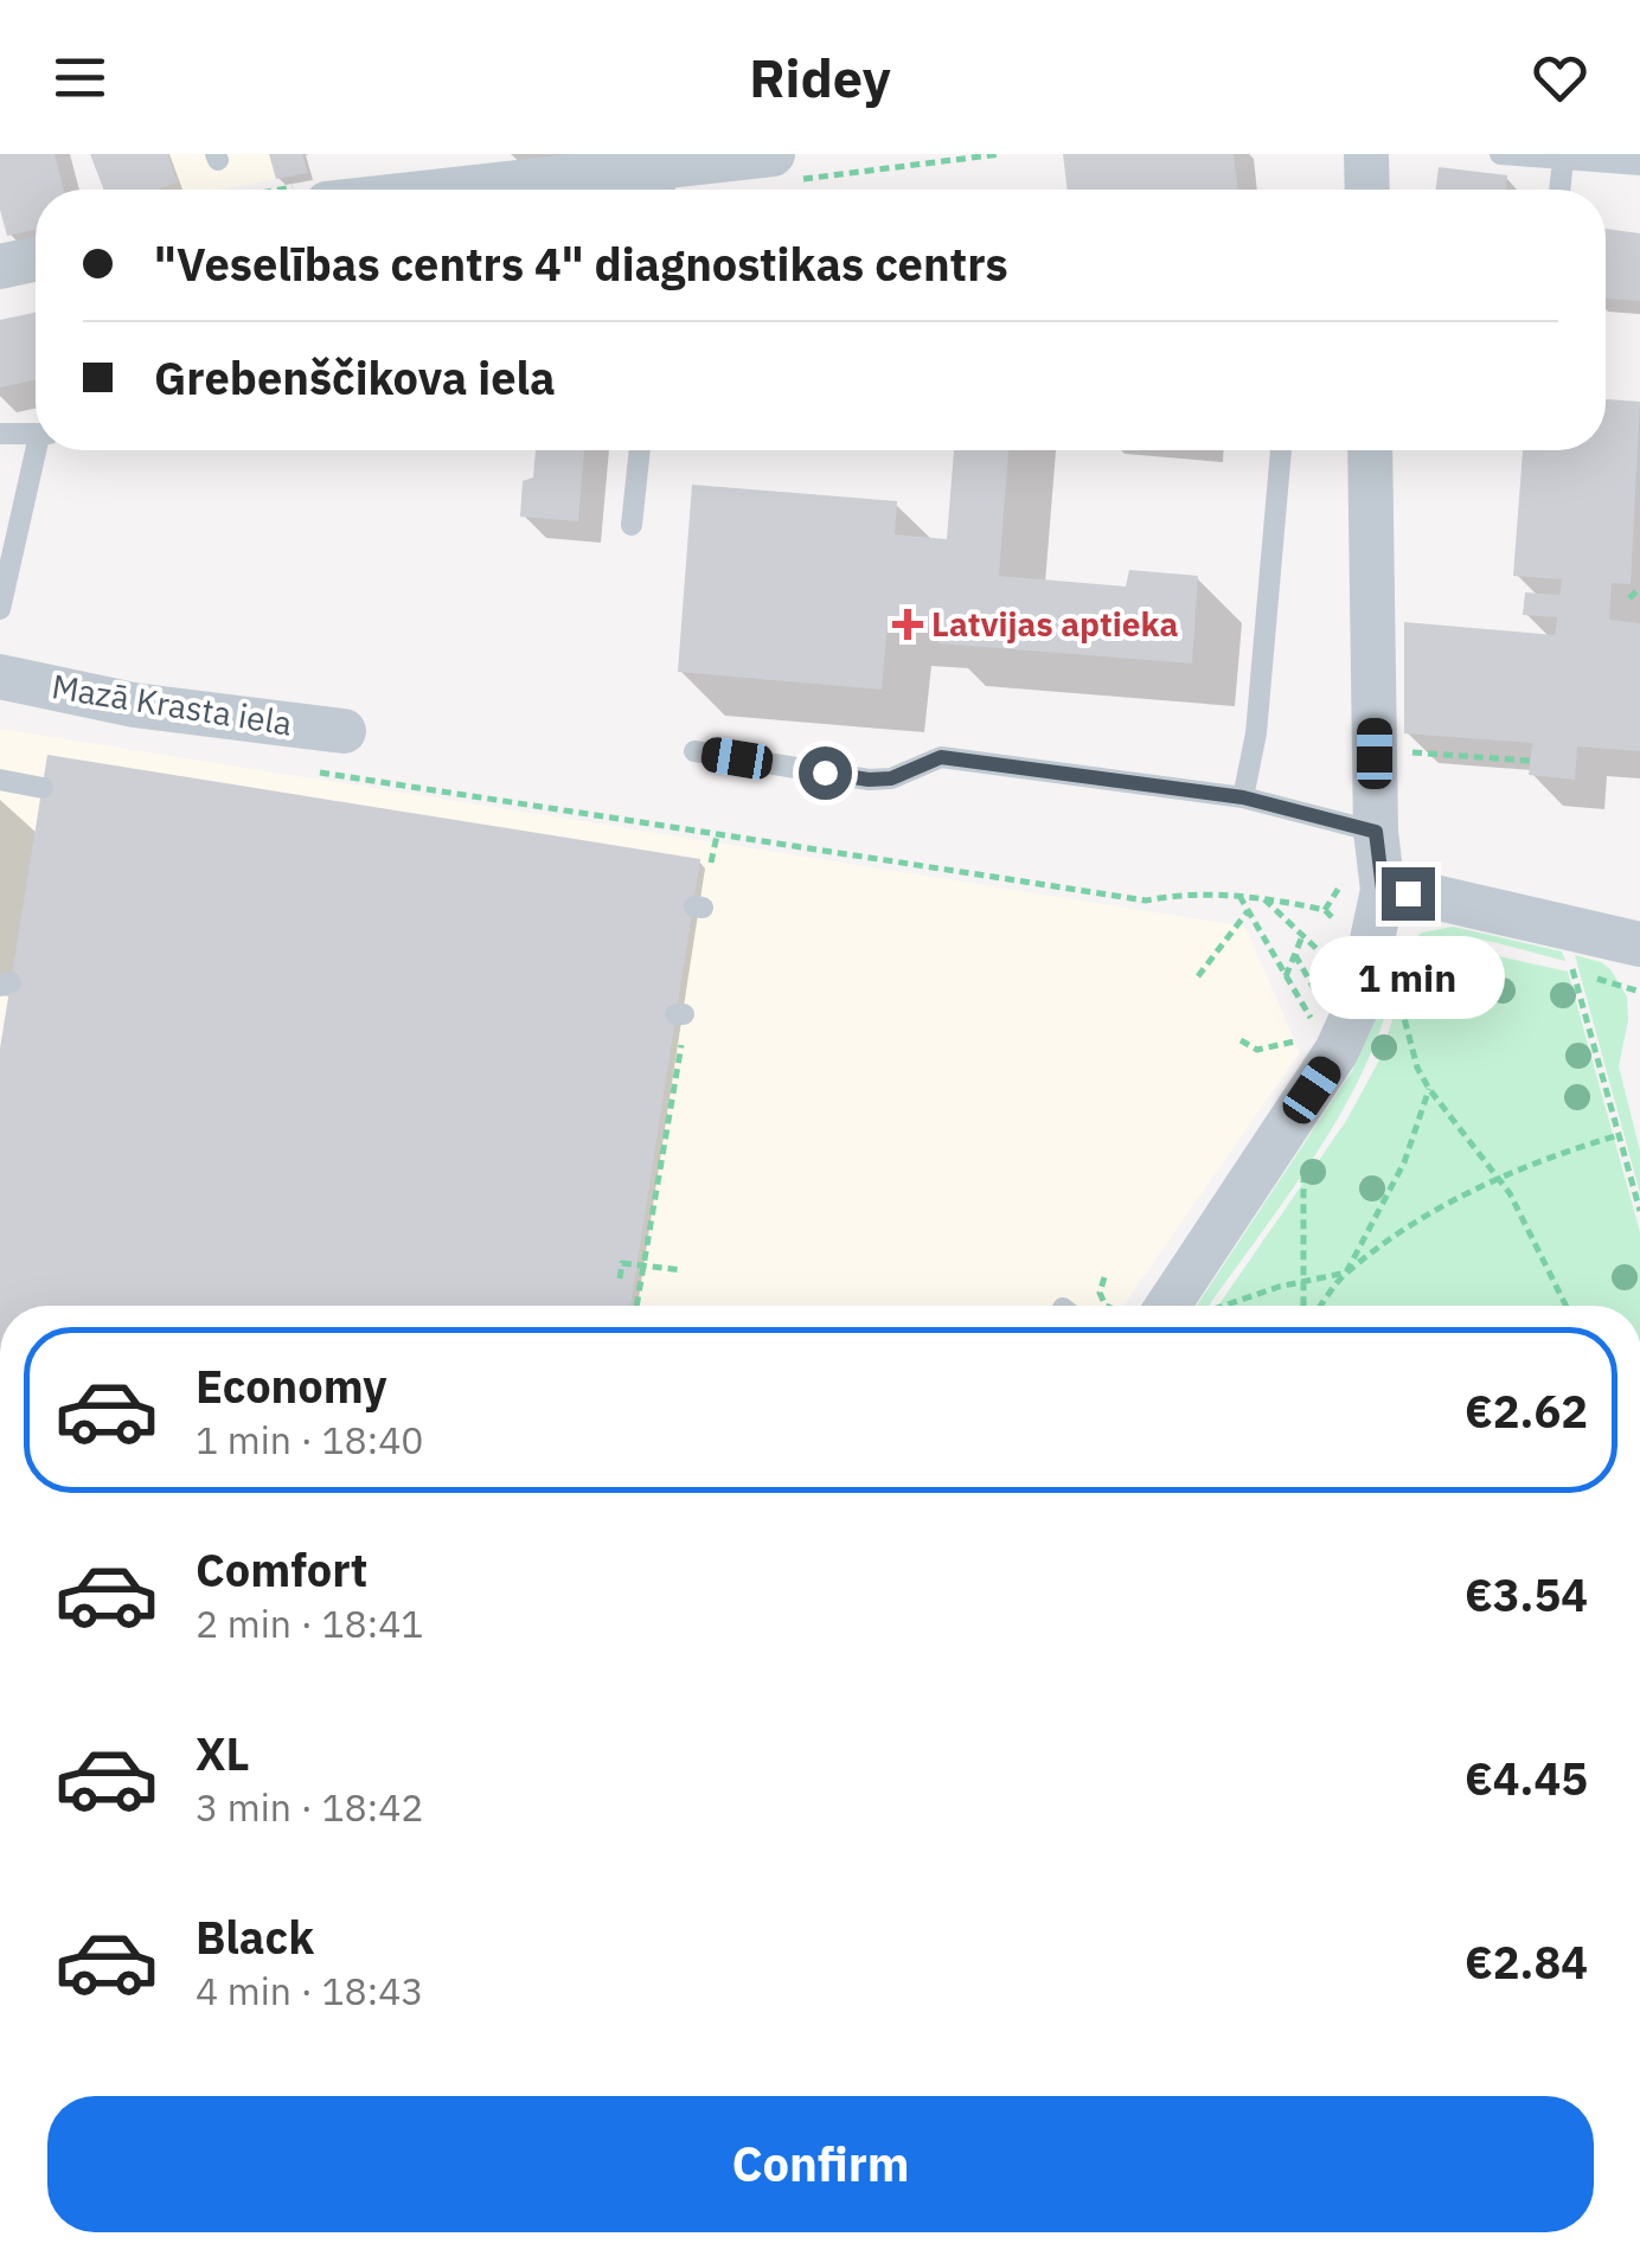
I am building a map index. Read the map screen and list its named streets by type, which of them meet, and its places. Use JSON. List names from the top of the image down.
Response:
{
  "streets": {
    "street": ["Mazā Krasta iela"]
  },
  "places": {
    "health": ["Latvijas aptieka"]
  },
  "page": {
    "header": "Ridey",
    "banner": ["\"Veselības centrs 4\" diagnostikas centrs", "Grebenščikova iela"],
    "bubble": "1 min",
    "list": [
      {
        "name": "Economy",
        "note": "1 min · 18:40",
        "value": "€2.62"
      },
      {
        "name": "Comfort",
        "note": "2 min · 18:41",
        "value": "€3.54"
      },
      {
        "name": "XL",
        "note": "3 min · 18:42",
        "value": "€4.45"
      },
      {
        "name": "Black",
        "note": "4 min · 18:43",
        "value": "€2.84"
      }
    ],
    "buttons": "Confirm"
  }
}
